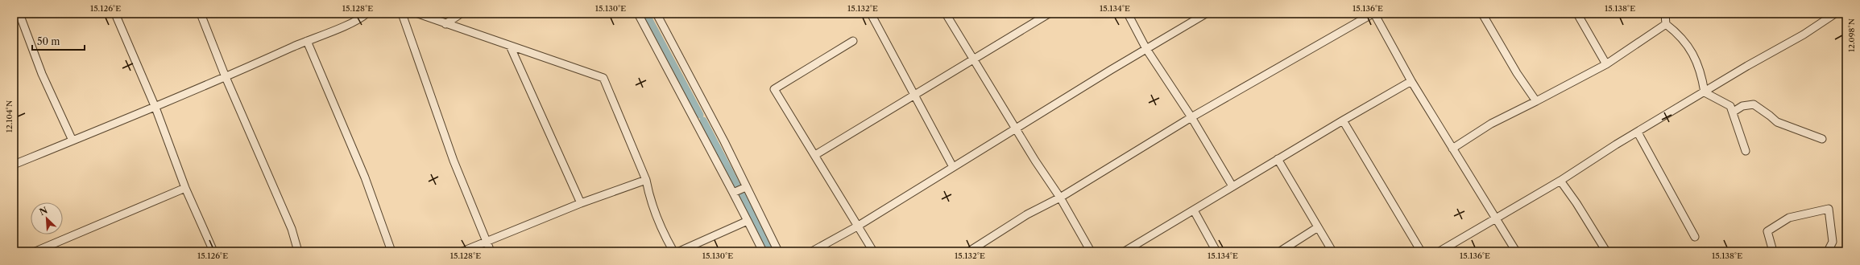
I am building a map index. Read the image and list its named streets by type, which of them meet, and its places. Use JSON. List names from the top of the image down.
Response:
{
  "scale_bar": "50 m",
  "north": "top left",
  "coordinates": [
    "15.126°E",
    "15.128°E",
    "15.130°E",
    "15.132°E",
    "15.134°E",
    "15.136°E",
    "15.138°E",
    "12.098°N",
    "12.104°N"
  ]
}
